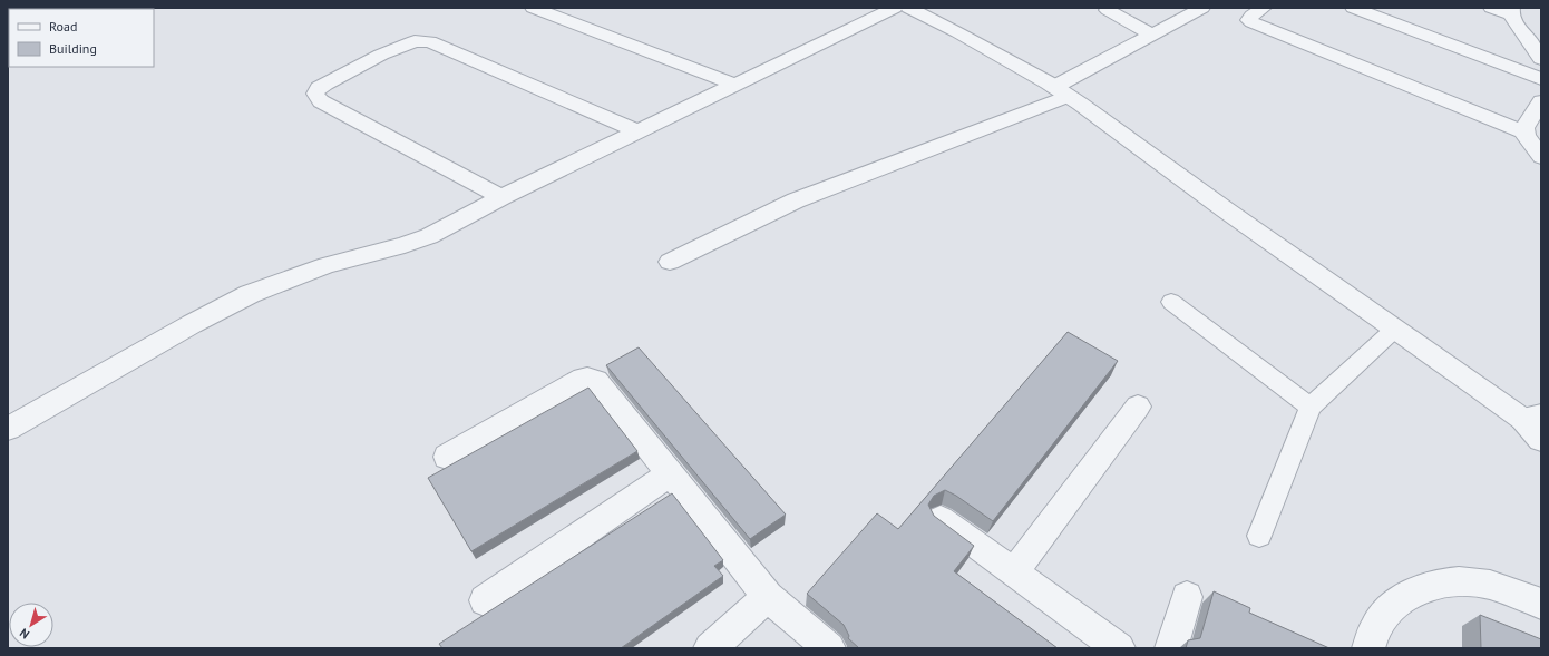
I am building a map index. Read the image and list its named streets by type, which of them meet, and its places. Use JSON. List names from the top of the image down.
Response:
{
  "legend": ["Road", "Building"],
  "north": "bottom left"
}
